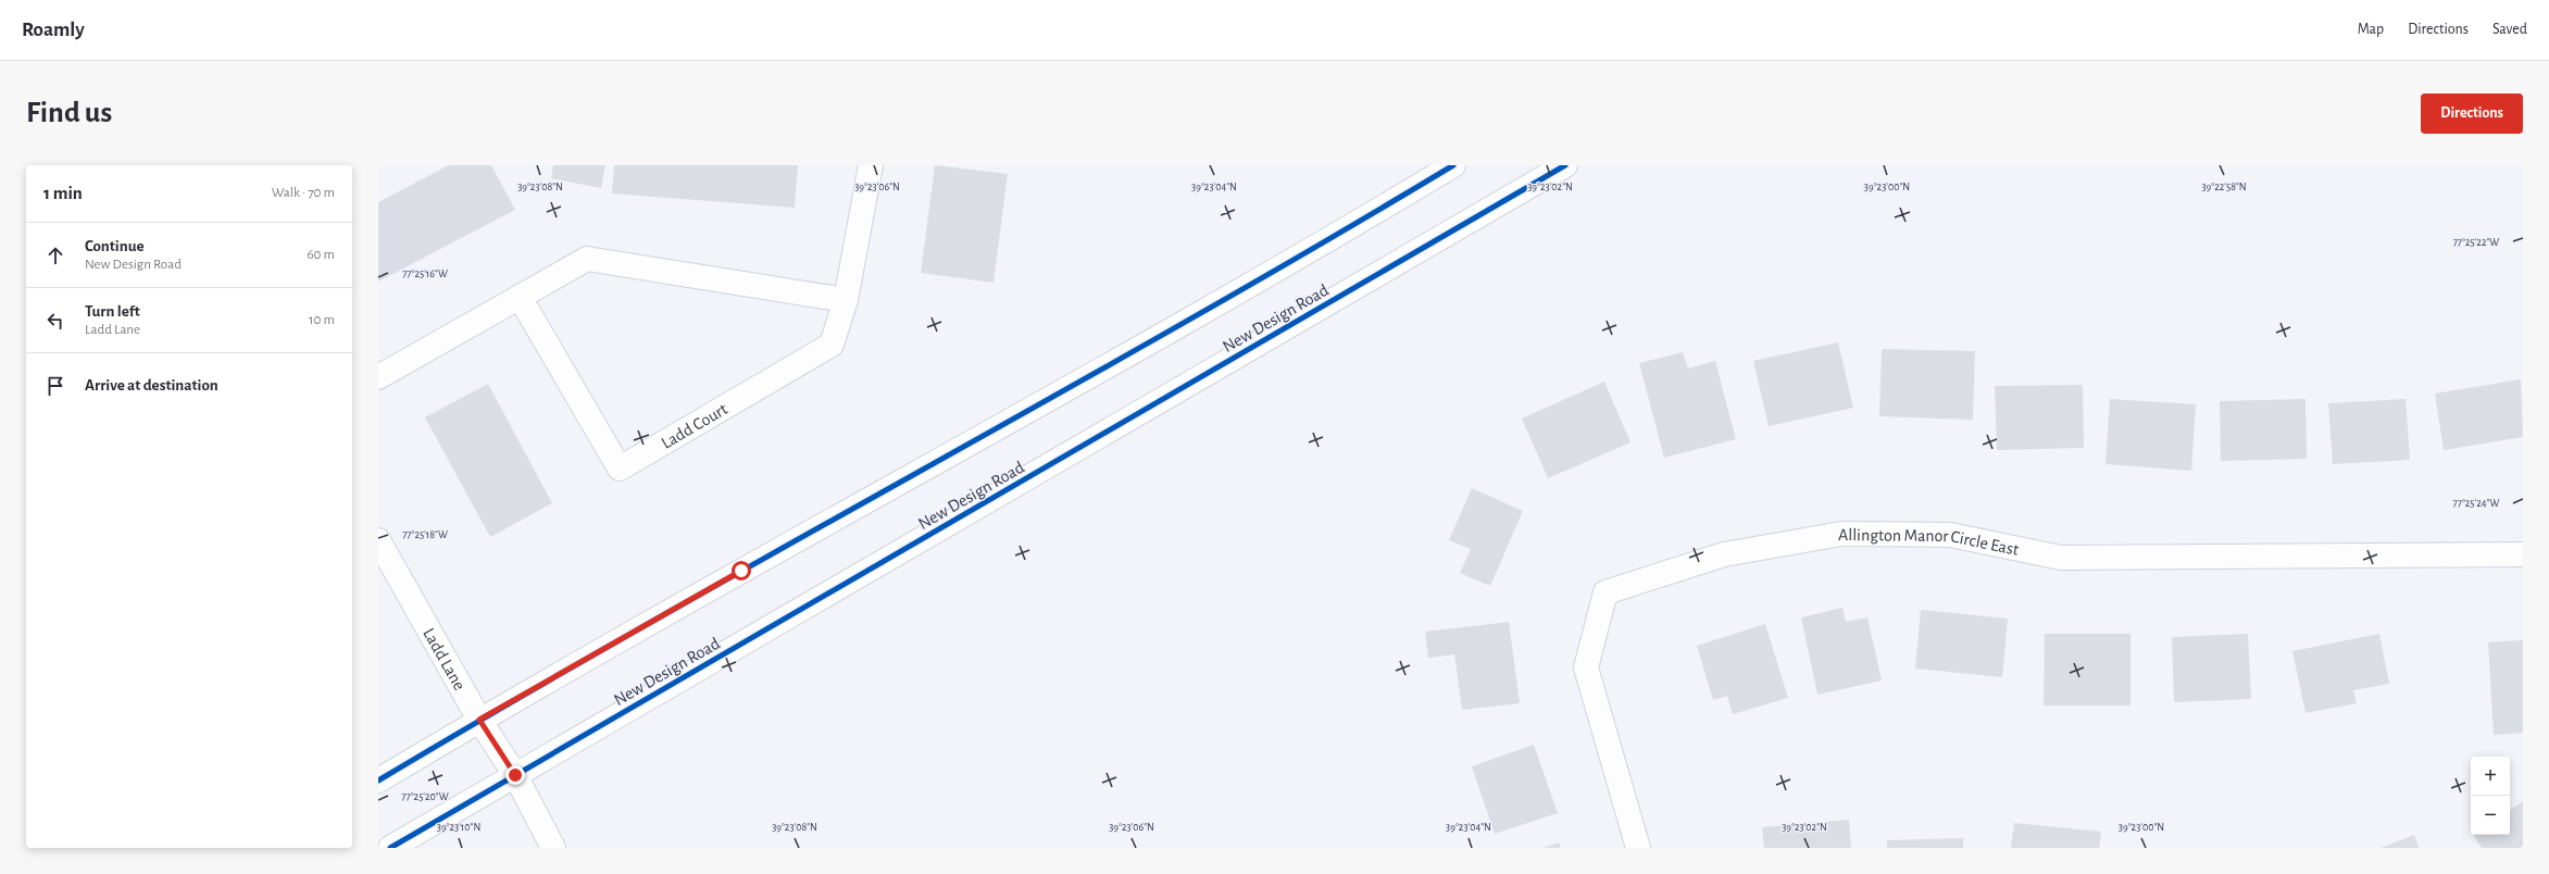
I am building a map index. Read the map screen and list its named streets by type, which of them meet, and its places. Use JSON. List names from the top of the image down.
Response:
{
  "streets": {
    "street": [
      "New Design Road",
      "Ladd Court",
      "Allington Manor Circle East",
      "Ladd Lane"
    ]
  },
  "crossings": [
    ["New Design Road", "Ladd Lane"]
  ],
  "page": {
    "header": "Roamly",
    "nav": ["Map", "Directions", "Saved"],
    "buttons": "Directions",
    "title": "Find us",
    "heading": ["1 min", "Walk · 70 m"],
    "list": [
      ["Continue", "New Design Road", "60 m"],
      ["Turn left", "Ladd Lane", "10 m"],
      "Arrive at destination"
    ],
    "map_buttons": ["+", "−"]
  },
  "coordinates": [
    "39°23'08\"N",
    "39°23'06\"N",
    "39°23'04\"N",
    "39°23'02\"N",
    "39°22'58\"N",
    "39°23'00\"N",
    "77°25'22\"W",
    "77°25'16\"W",
    "77°25'24\"W",
    "77°25'18\"W",
    "77°25'20\"W",
    "39°23'10\"N"
  ]
}
